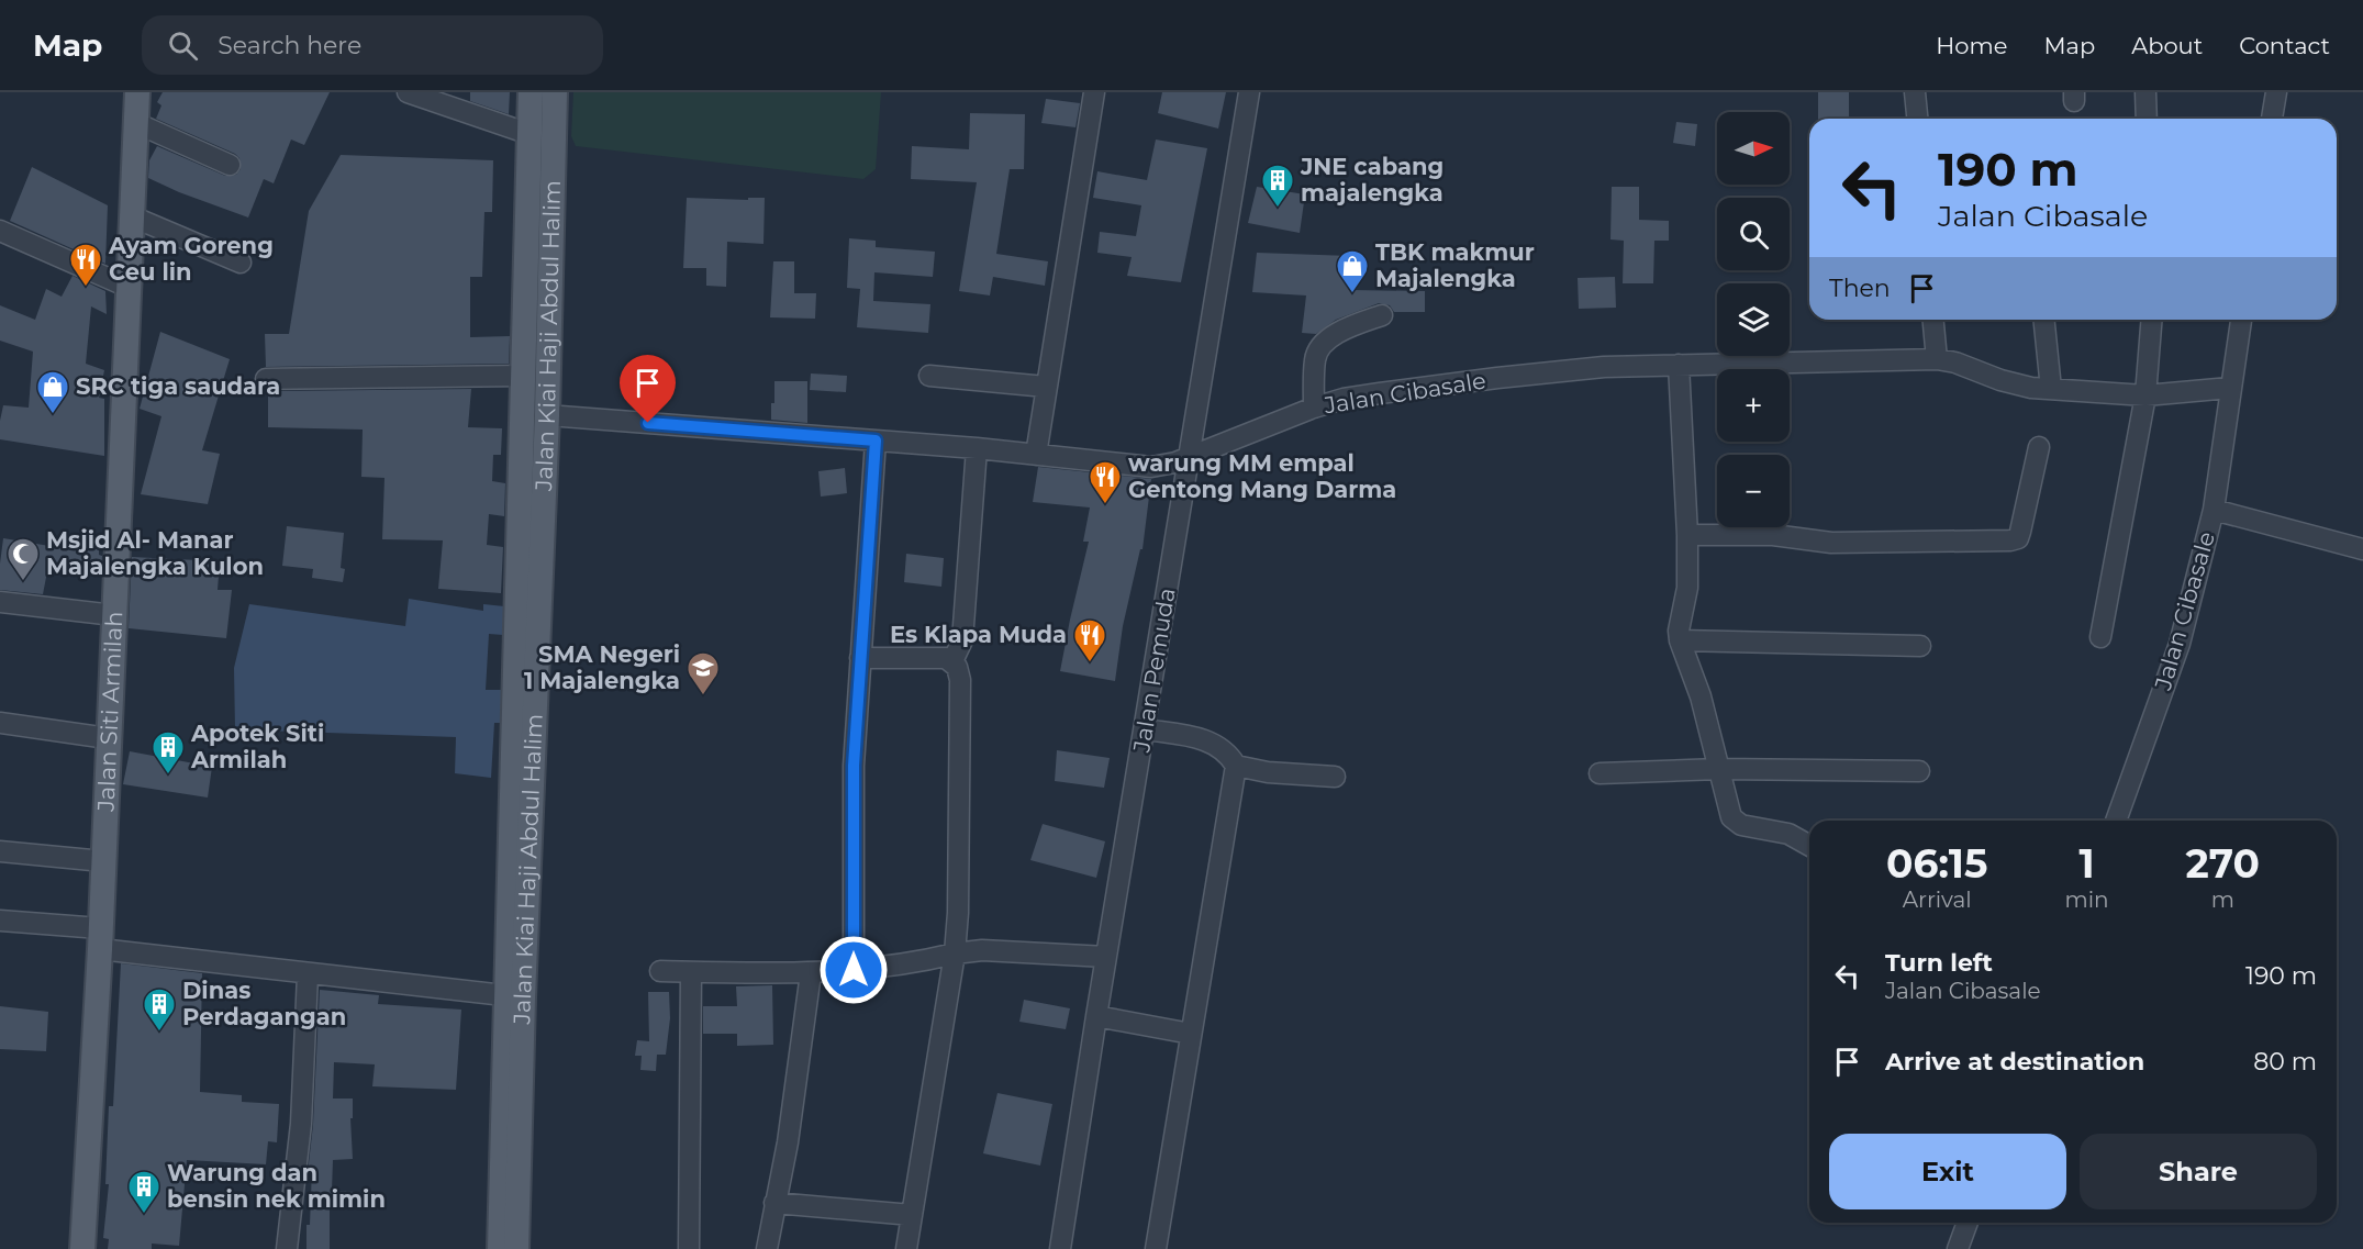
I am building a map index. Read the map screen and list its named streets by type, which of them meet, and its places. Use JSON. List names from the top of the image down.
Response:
{
  "streets": {
    "main road": ["Jalan Kiai Haji Abdul Halim", "Jalan Siti Armilah"],
    "street": ["Jalan Cibasale", "Jalan Pemuda"]
  },
  "crossings": [
    ["Jalan Kiai Haji Abdul Halim", "Jalan Cibasale"],
    ["Jalan Cibasale", "Jalan Pemuda"]
  ],
  "places": {
    "building": [
      "JNE cabang majalengka",
      "Apotek Siti Armilah",
      "Dinas Perdagangan",
      "Warung dan bensin nek mimin"
    ],
    "restaurant": ["Ayam Goreng Ceu lin", "warung MM empal Gentong Mang Darma", "Es Klapa Muda"],
    "shop": ["TBK makmur Majalengka", "SRC tiga saudara"],
    "mosque": ["Msjid Al- Manar Majalengka Kulon"],
    "school or university": ["SMA Negeri 1 Majalengka"]
  },
  "north": "right",
  "page": {
    "header": "Map",
    "search": "Search here",
    "nav": [
      "Home",
      "Map",
      "About",
      "Contact"
    ],
    "map_buttons": ["+", "−"],
    "turn": ["190 m", "Jalan Cibasale"],
    "then": "Then",
    "eta": [
      "06:15",
      "Arrival",
      "1",
      "min",
      "270",
      "m"
    ],
    "list": [
      {
        "name": "Turn left",
        "note": "Jalan Cibasale",
        "value": "190 m"
      },
      {
        "name": "Arrive at destination",
        "value": "80 m"
      }
    ],
    "buttons": ["Exit", "Share"]
  }
}
